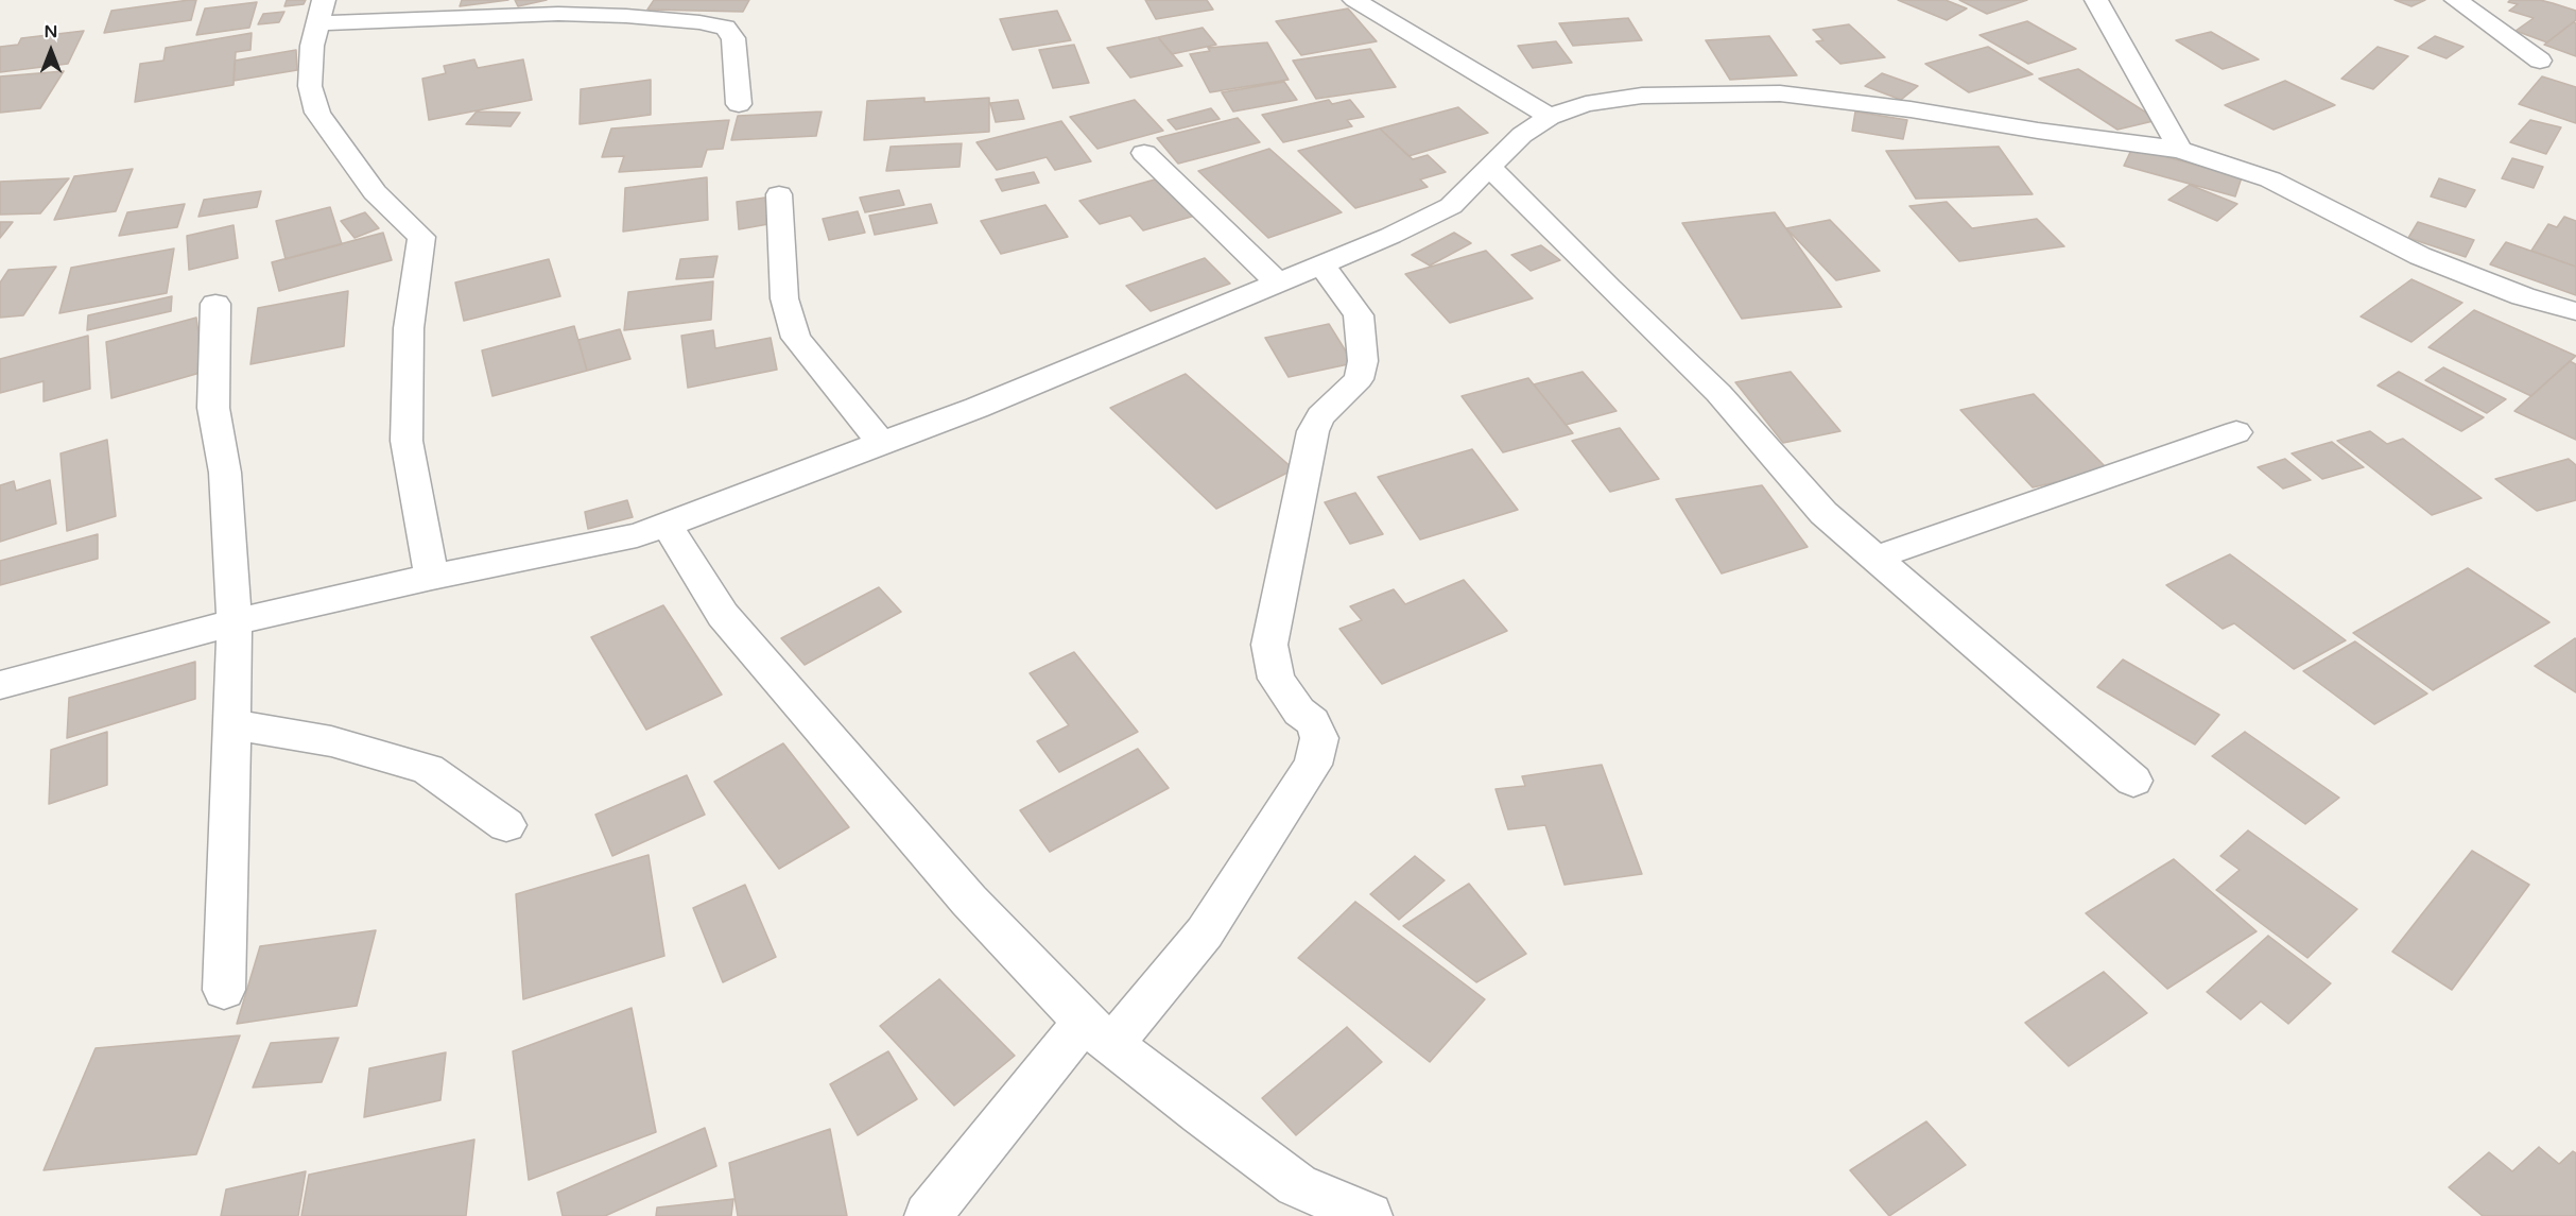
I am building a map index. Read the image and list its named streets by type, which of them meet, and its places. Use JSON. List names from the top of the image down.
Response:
{
  "north": "top"
}
